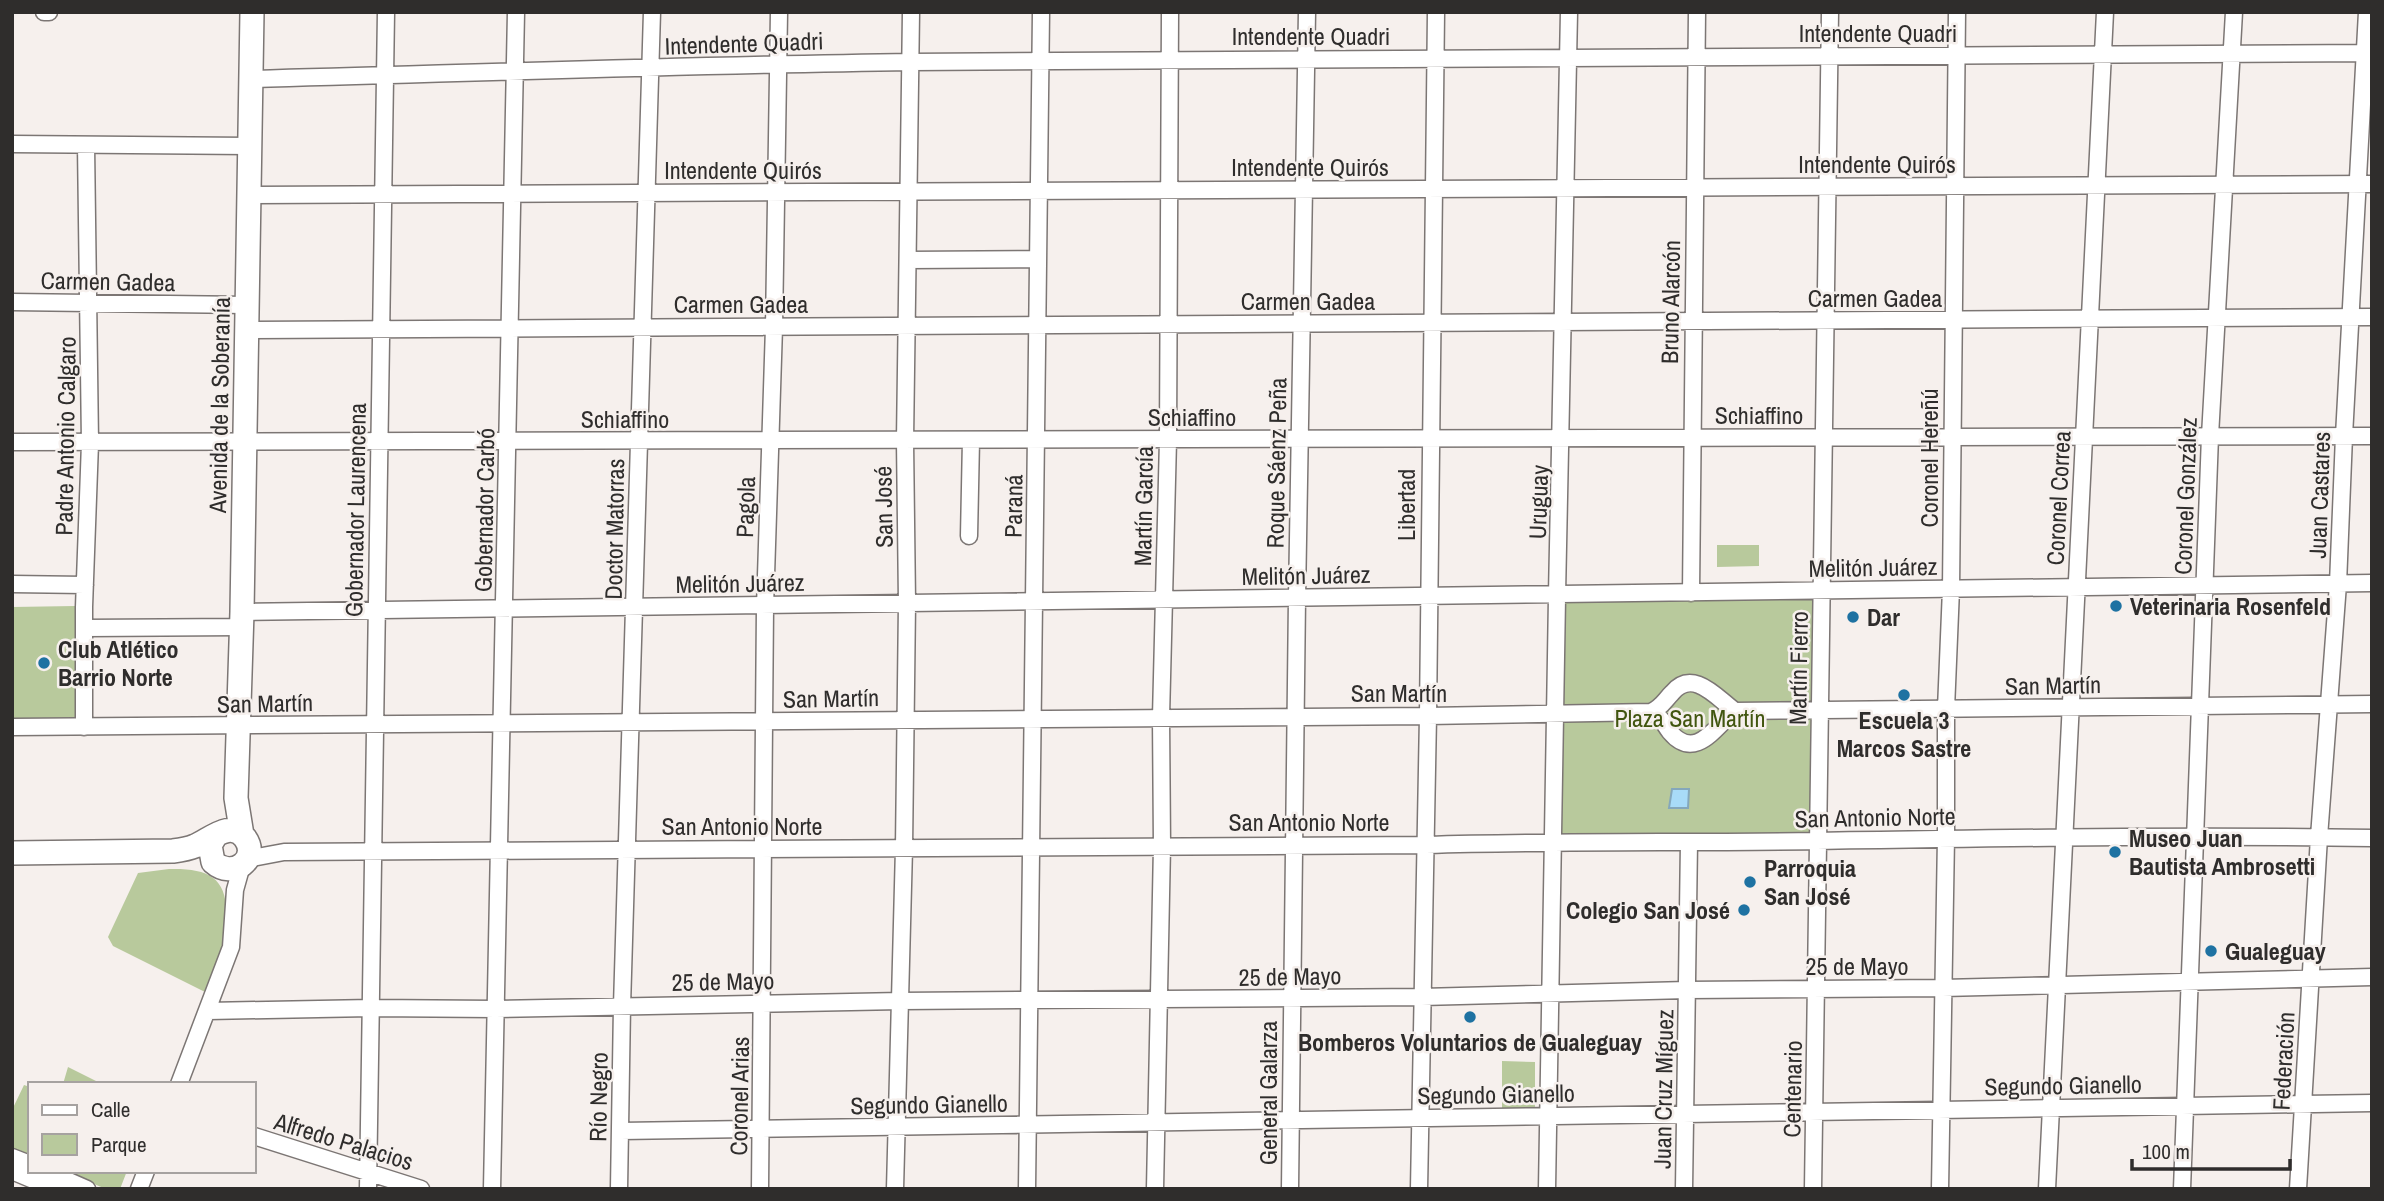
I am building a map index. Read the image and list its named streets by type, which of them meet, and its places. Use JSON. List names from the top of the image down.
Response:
{
  "streets": {
    "highway": ["Avenida de la Soberanía"],
    "street": [
      "Intendente Quadri",
      "Intendente Quirós",
      "Carmen Gadea",
      "Bruno Alarcón",
      "Schiaffino",
      "Padre Antonio Calgaro",
      "Coronel Hereñú",
      "Roque Sáenz Peña",
      "Juan Castares",
      "Coronel González",
      "Coronel Correa",
      "Uruguay",
      "Libertad",
      "Paraná",
      "Martín García",
      "Pagola",
      "San José",
      "Gobernador Laurencena",
      "Gobernador Carbó",
      "Doctor Matorras",
      "Melitón Juárez",
      "Martín Fierro",
      "San Martín",
      "San Antonio Norte",
      "25 de Mayo",
      "Federación",
      "Segundo Gianello",
      "Juan Cruz Míguez",
      "Centenario",
      "General Galarza",
      "Coronel Arias",
      "Río Negro",
      "Alfredo Palacios"
    ]
  },
  "crossings": [
    ["Intendente Quadri", "Bruno Alarcón"],
    ["Intendente Quadri", "Avenida de la Soberanía"],
    ["Intendente Quadri", "Coronel Hereñú"],
    ["Intendente Quadri", "Roque Sáenz Peña"],
    ["Intendente Quadri", "Juan Castares"],
    ["Intendente Quadri", "Coronel González"],
    ["Intendente Quadri", "Coronel Correa"],
    ["Intendente Quadri", "Uruguay"],
    ["Intendente Quadri", "Libertad"],
    ["Intendente Quadri", "Paraná"],
    ["Intendente Quadri", "Martín García"],
    ["Intendente Quadri", "Pagola"],
    ["Intendente Quadri", "San José"],
    ["Intendente Quadri", "Gobernador Laurencena"],
    ["Intendente Quadri", "Gobernador Carbó"],
    ["Intendente Quadri", "Doctor Matorras"],
    ["Intendente Quadri", "Martín Fierro"],
    ["Intendente Quirós", "Bruno Alarcón"],
    ["Intendente Quirós", "Avenida de la Soberanía"],
    ["Intendente Quirós", "Coronel Hereñú"],
    ["Intendente Quirós", "Roque Sáenz Peña"],
    ["Intendente Quirós", "Juan Castares"],
    ["Intendente Quirós", "Coronel González"],
    ["Intendente Quirós", "Coronel Correa"],
    ["Intendente Quirós", "Uruguay"],
    ["Intendente Quirós", "Libertad"],
    ["Intendente Quirós", "Paraná"],
    ["Intendente Quirós", "Martín García"],
    ["Intendente Quirós", "Pagola"],
    ["Intendente Quirós", "San José"],
    ["Intendente Quirós", "Gobernador Laurencena"],
    ["Intendente Quirós", "Gobernador Carbó"],
    ["Intendente Quirós", "Doctor Matorras"],
    ["Intendente Quirós", "Martín Fierro"],
    ["Carmen Gadea", "Bruno Alarcón"],
    ["Carmen Gadea", "Avenida de la Soberanía"],
    ["Carmen Gadea", "Padre Antonio Calgaro"],
    ["Carmen Gadea", "Coronel Hereñú"],
    ["Carmen Gadea", "Roque Sáenz Peña"],
    ["Carmen Gadea", "Juan Castares"],
    ["Carmen Gadea", "Coronel González"],
    ["Carmen Gadea", "Coronel Correa"],
    ["Carmen Gadea", "Uruguay"],
    ["Carmen Gadea", "Libertad"],
    ["Carmen Gadea", "Paraná"],
    ["Carmen Gadea", "Martín García"],
    ["Carmen Gadea", "Pagola"],
    ["Carmen Gadea", "San José"],
    ["Carmen Gadea", "Gobernador Laurencena"],
    ["Carmen Gadea", "Gobernador Carbó"],
    ["Carmen Gadea", "Doctor Matorras"],
    ["Carmen Gadea", "Martín Fierro"],
    ["Bruno Alarcón", "Schiaffino"],
    ["Bruno Alarcón", "Melitón Juárez"],
    ["Avenida de la Soberanía", "Schiaffino"],
    ["Avenida de la Soberanía", "Melitón Juárez"],
    ["Avenida de la Soberanía", "San Martín"],
    ["Avenida de la Soberanía", "San Antonio Norte"],
    ["Schiaffino", "Padre Antonio Calgaro"],
    ["Schiaffino", "Coronel Hereñú"],
    ["Schiaffino", "Roque Sáenz Peña"],
    ["Schiaffino", "Juan Castares"],
    ["Schiaffino", "Coronel González"],
    ["Schiaffino", "Coronel Correa"],
    ["Schiaffino", "Uruguay"],
    ["Schiaffino", "Libertad"],
    ["Schiaffino", "Paraná"],
    ["Schiaffino", "Martín García"],
    ["Schiaffino", "Pagola"],
    ["Schiaffino", "San José"],
    ["Schiaffino", "Gobernador Laurencena"],
    ["Schiaffino", "Gobernador Carbó"],
    ["Schiaffino", "Doctor Matorras"],
    ["Schiaffino", "Martín Fierro"],
    ["Padre Antonio Calgaro", "Melitón Juárez"],
    ["Padre Antonio Calgaro", "San Martín"],
    ["Coronel Hereñú", "Melitón Juárez"],
    ["Coronel Hereñú", "San Martín"],
    ["Coronel Hereñú", "San Antonio Norte"],
    ["Coronel Hereñú", "25 de Mayo"],
    ["Coronel Hereñú", "Segundo Gianello"],
    ["Roque Sáenz Peña", "Melitón Juárez"],
    ["Roque Sáenz Peña", "San Martín"],
    ["Roque Sáenz Peña", "San Antonio Norte"],
    ["Roque Sáenz Peña", "25 de Mayo"],
    ["Roque Sáenz Peña", "General Galarza"],
    ["Juan Castares", "Melitón Juárez"],
    ["Juan Castares", "San Martín"],
    ["Juan Castares", "San Antonio Norte"],
    ["Juan Castares", "25 de Mayo"],
    ["Juan Castares", "Federación"],
    ["Coronel González", "Melitón Juárez"],
    ["Coronel González", "San Martín"],
    ["Coronel González", "San Antonio Norte"],
    ["Coronel González", "25 de Mayo"],
    ["Coronel González", "Segundo Gianello"],
    ["Coronel Correa", "Melitón Juárez"],
    ["Coronel Correa", "San Martín"],
    ["Coronel Correa", "San Antonio Norte"],
    ["Coronel Correa", "25 de Mayo"],
    ["Coronel Correa", "Segundo Gianello"],
    ["Uruguay", "Melitón Juárez"],
    ["Uruguay", "San Martín"],
    ["Uruguay", "San Antonio Norte"],
    ["Uruguay", "25 de Mayo"],
    ["Uruguay", "Segundo Gianello"],
    ["Libertad", "Melitón Juárez"],
    ["Libertad", "San Martín"],
    ["Libertad", "San Antonio Norte"],
    ["Libertad", "25 de Mayo"],
    ["Libertad", "Segundo Gianello"],
    ["Paraná", "Melitón Juárez"],
    ["Paraná", "San Martín"],
    ["Paraná", "San Antonio Norte"],
    ["Paraná", "25 de Mayo"],
    ["Paraná", "Segundo Gianello"],
    ["Martín García", "Melitón Juárez"],
    ["Martín García", "San Martín"],
    ["Martín García", "San Antonio Norte"],
    ["Martín García", "25 de Mayo"],
    ["Martín García", "Segundo Gianello"],
    ["Pagola", "Melitón Juárez"],
    ["Pagola", "San Martín"],
    ["Pagola", "San Antonio Norte"],
    ["Pagola", "25 de Mayo"],
    ["Pagola", "Coronel Arias"],
    ["San José", "Melitón Juárez"],
    ["San José", "San Martín"],
    ["San José", "San Antonio Norte"],
    ["San José", "25 de Mayo"],
    ["San José", "Segundo Gianello"],
    ["Gobernador Laurencena", "Melitón Juárez"],
    ["Gobernador Laurencena", "San Martín"],
    ["Gobernador Laurencena", "San Antonio Norte"],
    ["Gobernador Laurencena", "25 de Mayo"],
    ["Gobernador Laurencena", "Alfredo Palacios"],
    ["Gobernador Carbó", "Melitón Juárez"],
    ["Gobernador Carbó", "San Martín"],
    ["Gobernador Carbó", "San Antonio Norte"],
    ["Gobernador Carbó", "25 de Mayo"],
    ["Doctor Matorras", "Melitón Juárez"],
    ["Doctor Matorras", "San Martín"],
    ["Doctor Matorras", "San Antonio Norte"],
    ["Doctor Matorras", "25 de Mayo"],
    ["Doctor Matorras", "Río Negro"],
    ["Melitón Juárez", "Martín Fierro"],
    ["Martín Fierro", "San Martín"],
    ["Martín Fierro", "San Antonio Norte"],
    ["Martín Fierro", "25 de Mayo"],
    ["Martín Fierro", "Centenario"],
    ["25 de Mayo", "Federación"],
    ["25 de Mayo", "Juan Cruz Míguez"],
    ["25 de Mayo", "Centenario"],
    ["25 de Mayo", "General Galarza"],
    ["25 de Mayo", "Coronel Arias"],
    ["25 de Mayo", "Río Negro"],
    ["Federación", "Segundo Gianello"],
    ["Segundo Gianello", "Juan Cruz Míguez"],
    ["Segundo Gianello", "Centenario"],
    ["Segundo Gianello", "General Galarza"],
    ["Segundo Gianello", "Coronel Arias"],
    ["Segundo Gianello", "Río Negro"]
  ],
  "parks": ["Plaza San Martín"],
  "places": [
    "Veterinaria Rosenfeld",
    "Dar",
    "Club Atlético Barrio Norte",
    "Escuela 3 Marcos Sastre",
    "Museo Juan Bautista Ambrosetti",
    "Parroquia San José",
    "Colegio San José",
    "Gualeguay",
    "Bomberos Voluntarios de Gualeguay"
  ],
  "legend": ["Calle", "Parque"],
  "scale_bar": "100 m"
}
